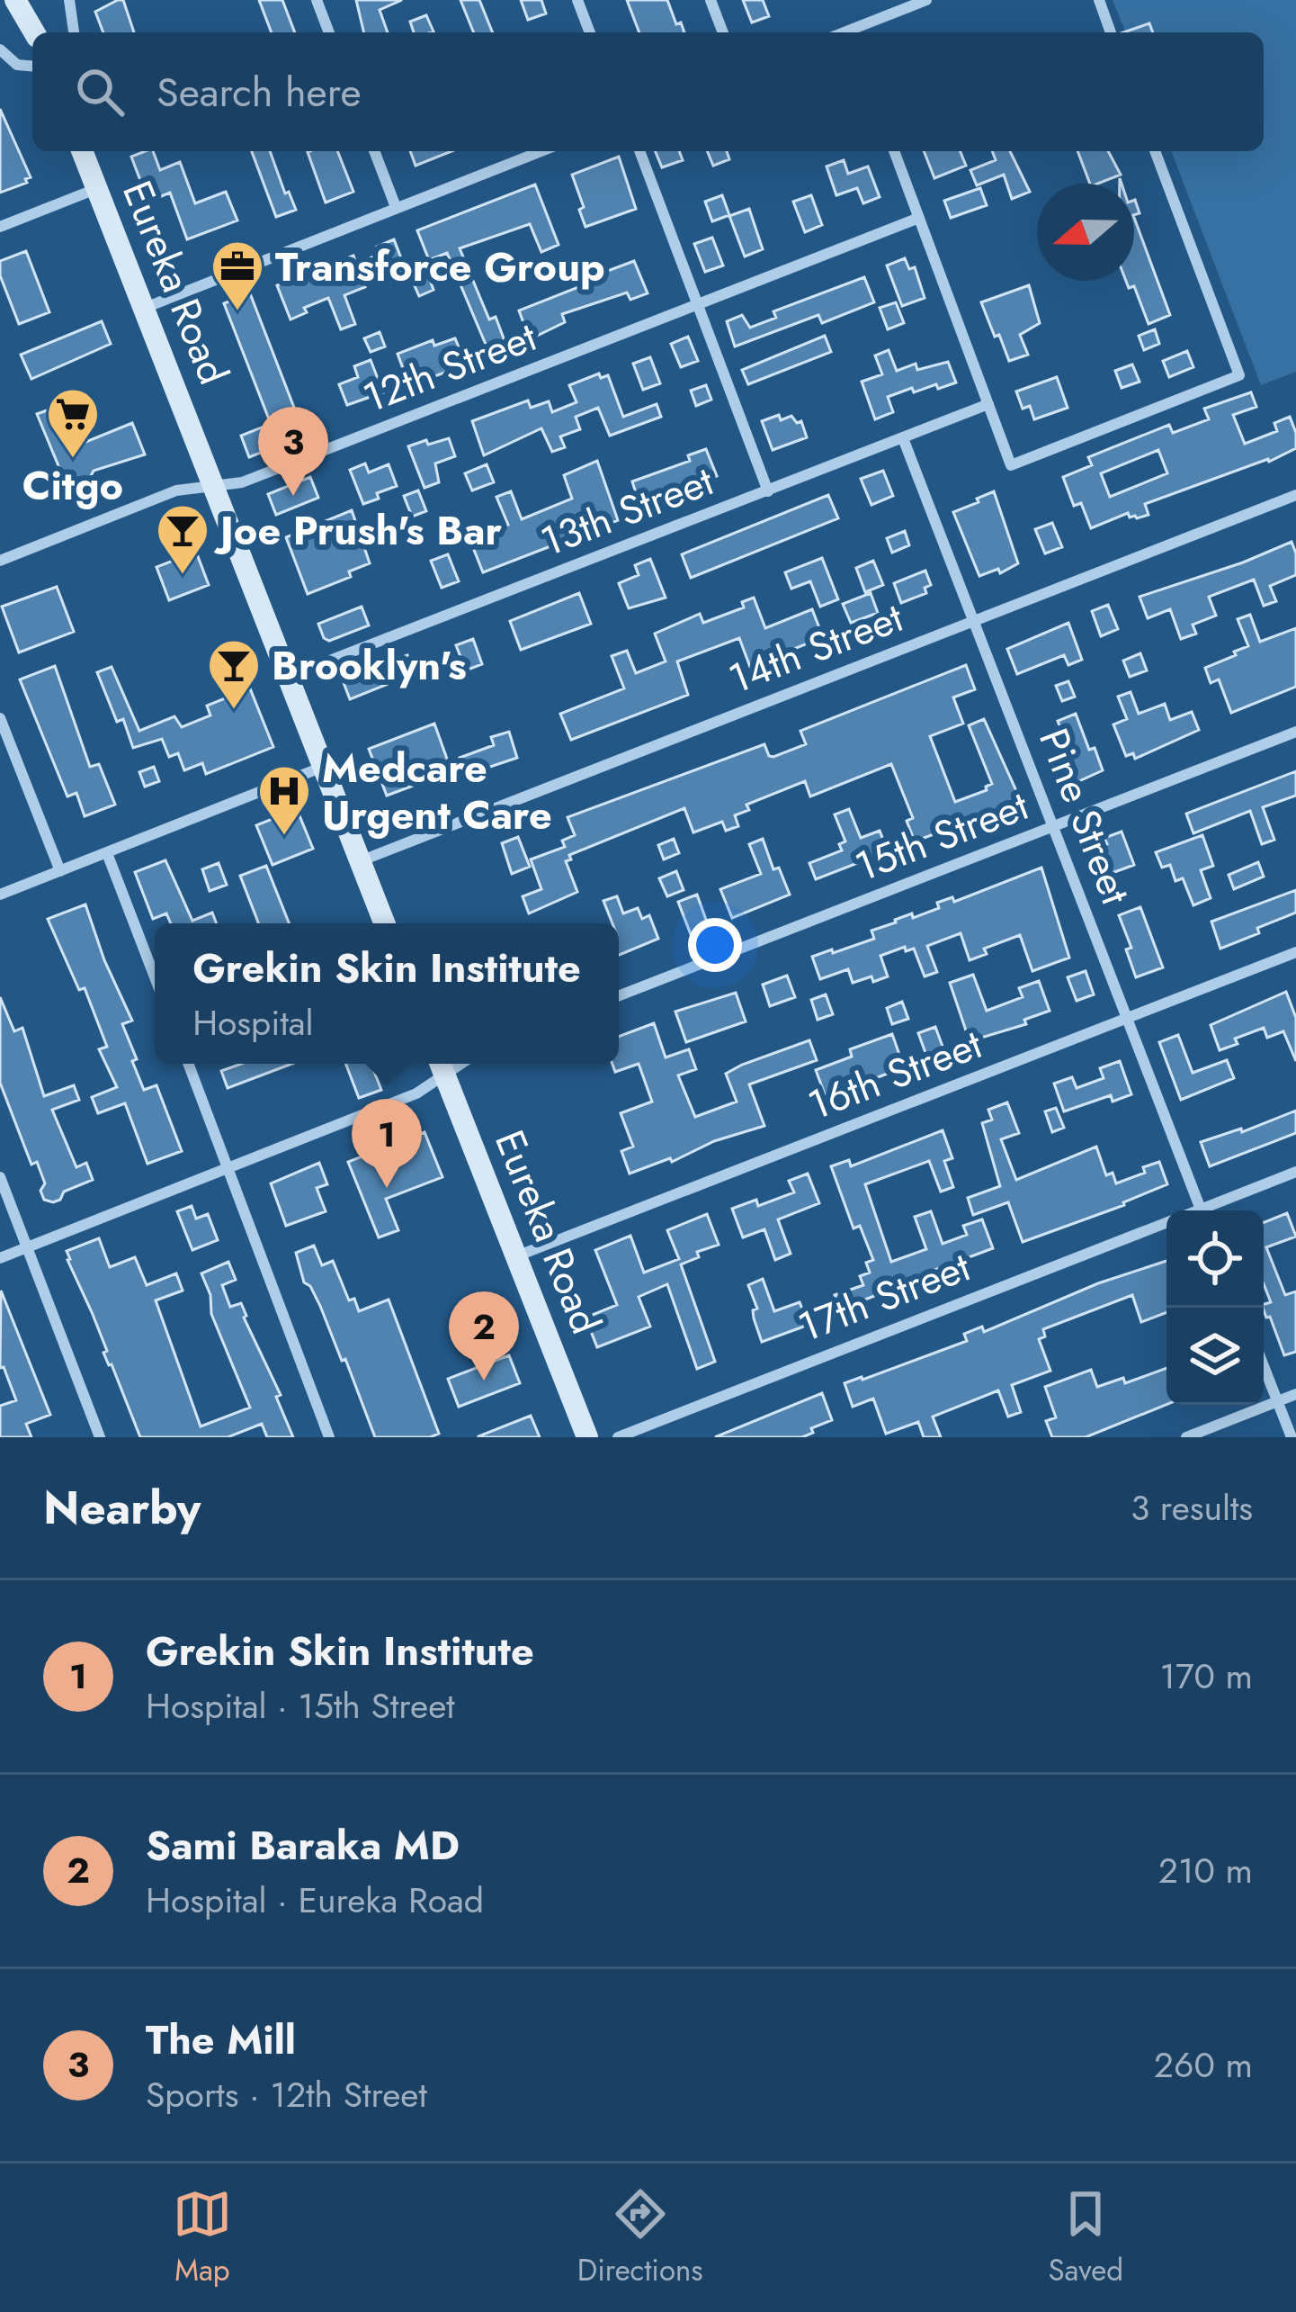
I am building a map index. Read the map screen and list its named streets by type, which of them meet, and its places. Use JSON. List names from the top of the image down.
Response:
{
  "streets": {
    "main road": ["Eureka Road"],
    "street": [
      "12th Street",
      "13th Street",
      "14th Street",
      "Pine Street",
      "15th Street",
      "16th Street",
      "17th Street"
    ]
  },
  "crossings": [
    ["Eureka Road", "12th Street"],
    ["Eureka Road", "13th Street"],
    ["Eureka Road", "14th Street"],
    ["Eureka Road", "16th Street"],
    ["13th Street", "Pine Street"],
    ["14th Street", "Pine Street"],
    ["Pine Street", "15th Street"],
    ["Pine Street", "16th Street"]
  ],
  "places": {
    "office": ["Transforce Group"],
    "supermarket": ["Citgo"],
    "bar": ["Joe Prush's Bar", "Brooklyn's"],
    "hospital": ["Medcare Urgent Care"]
  },
  "north": "left",
  "page": {
    "search": "Search here",
    "pins": ["3", "1", "2"],
    "popup": ["Grekin Skin Institute", "Hospital"],
    "heading": ["Nearby", "3 results"],
    "list": [
      {
        "mark": "1",
        "name": "Grekin Skin Institute",
        "note": "Hospital · 15th Street",
        "value": "170 m"
      },
      {
        "mark": "2",
        "name": "Sami Baraka MD",
        "note": "Hospital · Eureka Road",
        "value": "210 m"
      },
      {
        "mark": "3",
        "name": "The Mill",
        "note": "Sports · 12th Street",
        "value": "260 m"
      }
    ],
    "nav": ["Map", "Directions", "Saved"]
  }
}
